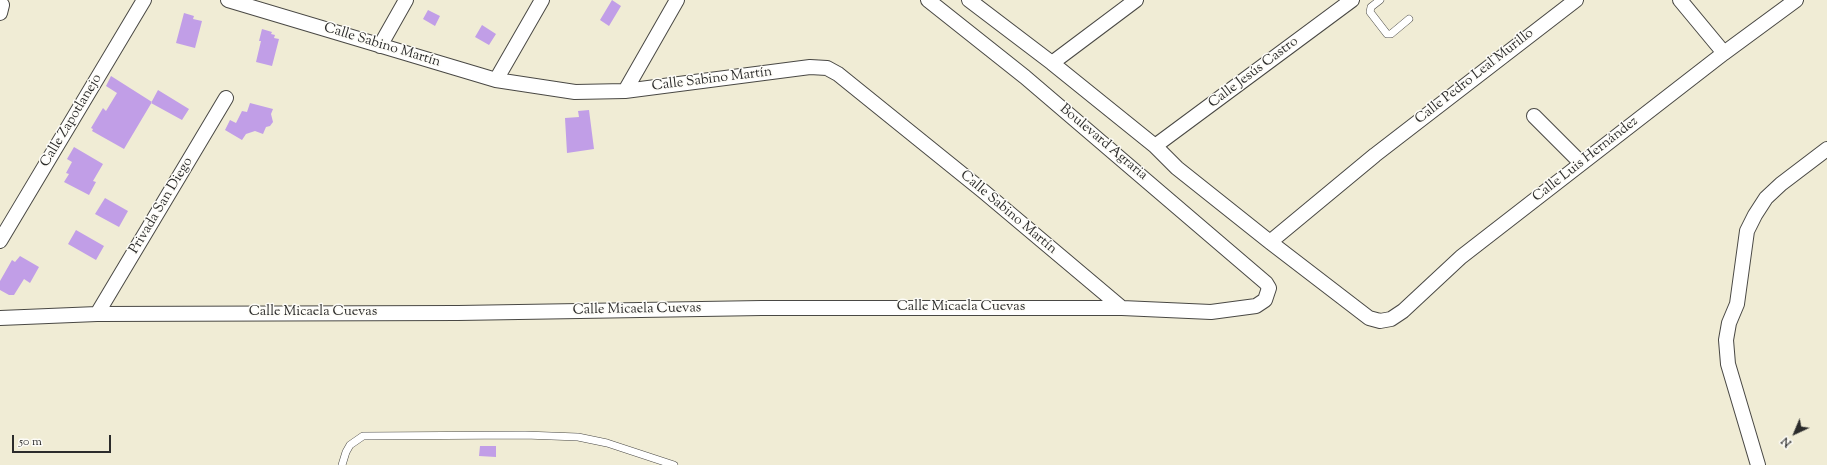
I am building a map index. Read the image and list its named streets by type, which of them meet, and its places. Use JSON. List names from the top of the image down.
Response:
{
  "streets": {
    "street": [
      "Calle Sabino Martín",
      "Calle Jesús Castro",
      "Calle Pedro Leal Murillo",
      "Calle Zapotlanejo",
      "Boulevard Agraria",
      "Calle Luis Hernández",
      "Privada San Diego",
      "Calle Micaela Cuevas"
    ]
  },
  "crossings": [
    ["Calle Sabino Martín", "Calle Micaela Cuevas"],
    ["Calle Pedro Leal Murillo", "Calle Luis Hernández"],
    ["Boulevard Agraria", "Calle Micaela Cuevas"],
    ["Privada San Diego", "Calle Micaela Cuevas"]
  ],
  "scale_bar": "50 m",
  "north": "bottom left"
}
